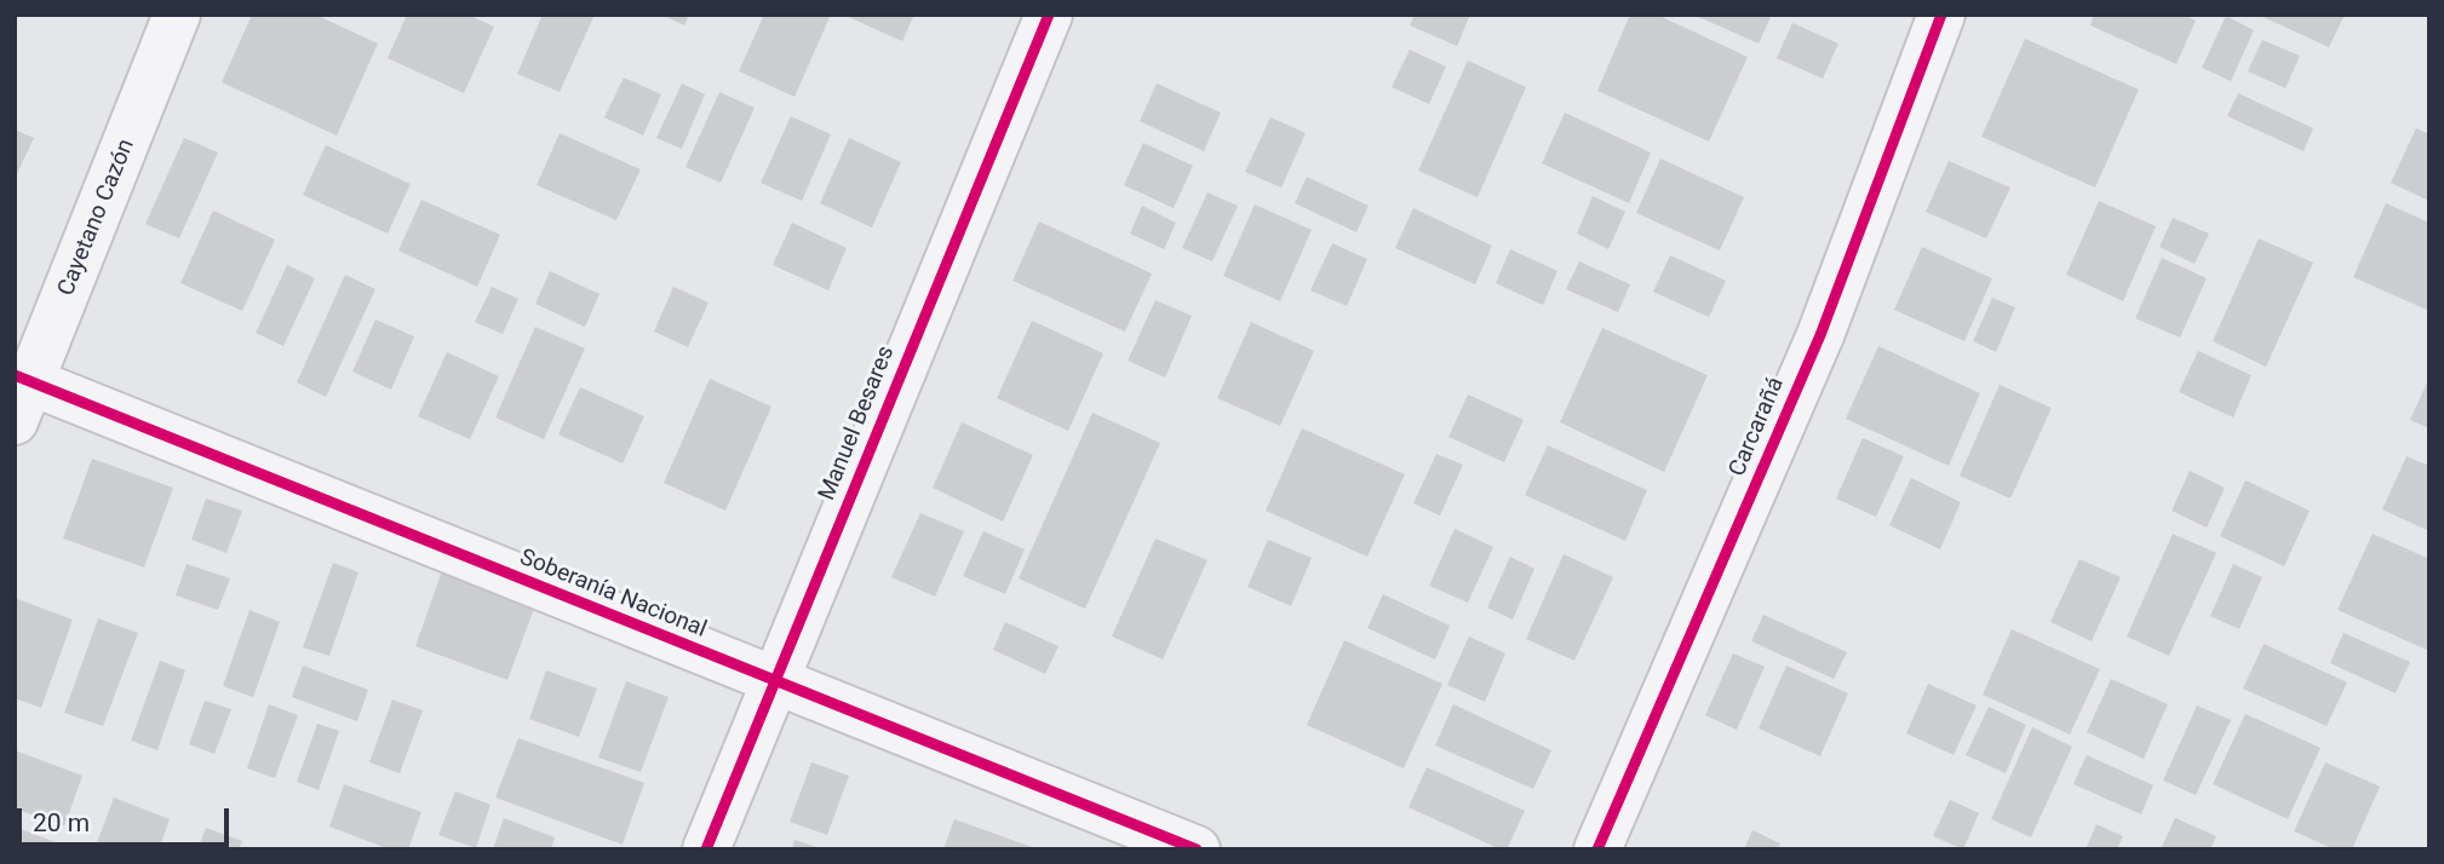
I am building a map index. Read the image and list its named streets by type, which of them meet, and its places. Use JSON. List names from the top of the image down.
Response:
{
  "streets": {
    "street": [
      "Cayetano Cazón",
      "Manuel Besares",
      "Carcarañá",
      "Soberanía Nacional"
    ]
  },
  "crossings": [
    ["Cayetano Cazón", "Soberanía Nacional"],
    ["Manuel Besares", "Soberanía Nacional"]
  ],
  "scale_bar": "20 m"
}
